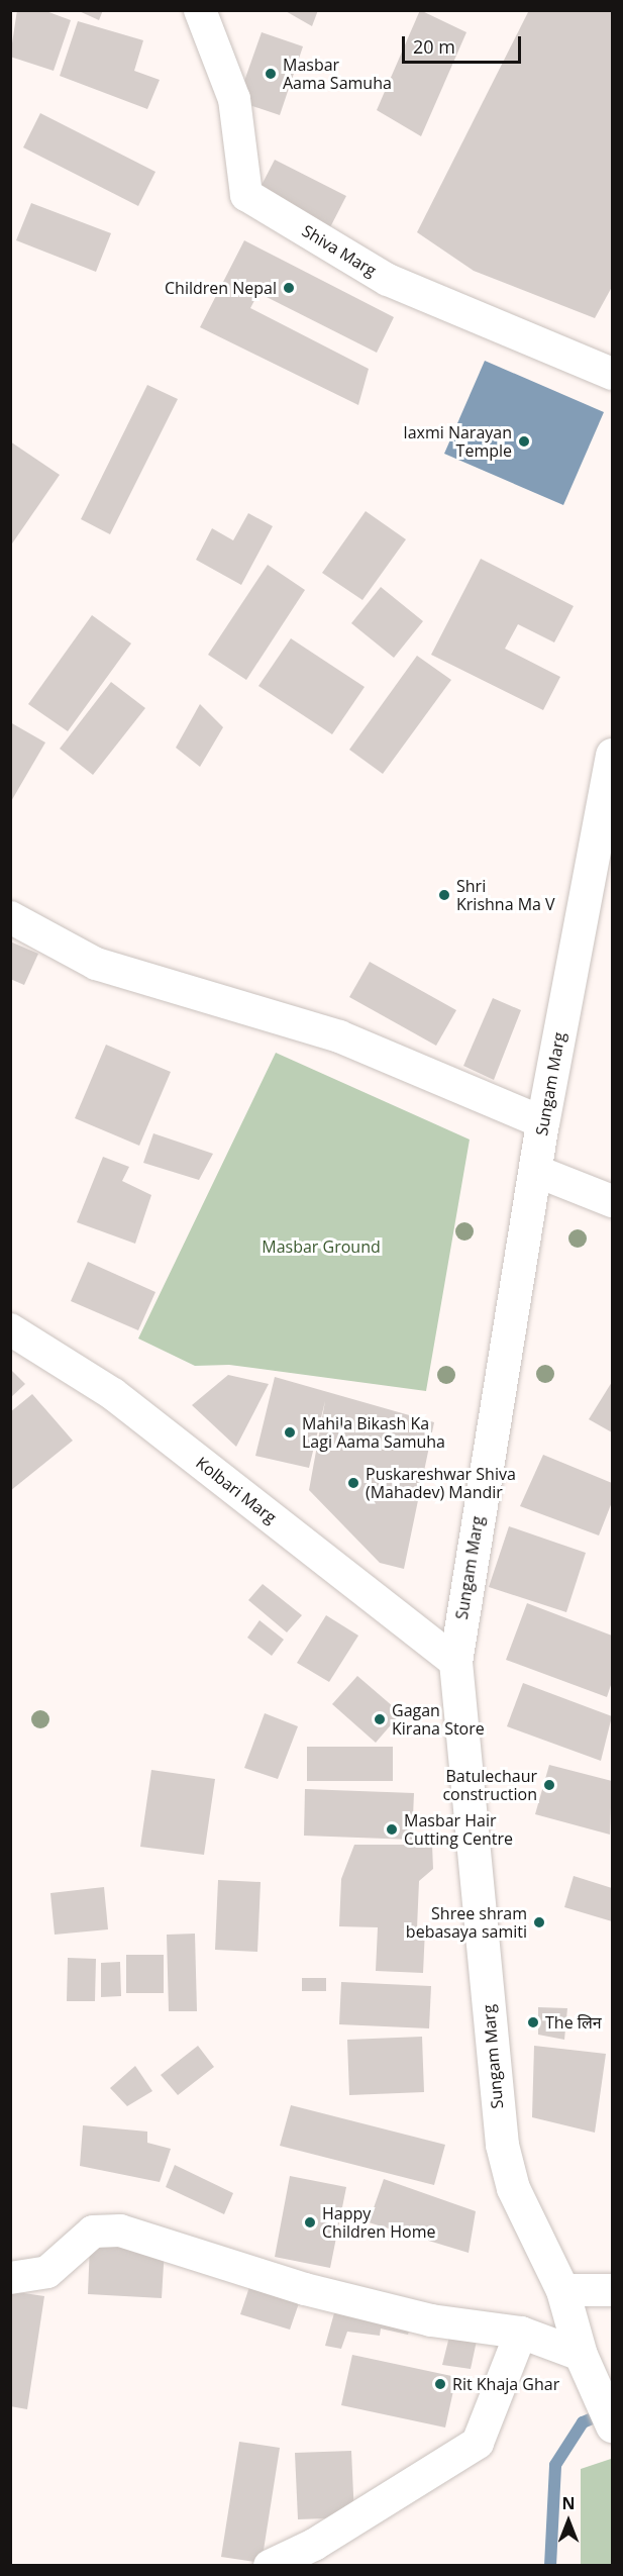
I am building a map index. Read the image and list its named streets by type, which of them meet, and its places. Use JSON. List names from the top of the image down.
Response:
{
  "streets": {
    "main road": ["Sungam Marg"],
    "street": ["Shiva Marg", "Kolbari Marg"]
  },
  "crossings": [
    ["Sungam Marg", "Kolbari Marg"]
  ],
  "parks": ["Masbar Ground"],
  "places": [
    "Masbar Aama Samuha",
    "Children Nepal",
    "laxmi Narayan Temple",
    "Shri Krishna Ma V",
    "Mahila Bikash Ka Lagi Aama Samuha",
    "Puskareshwar Shiva (Mahadev) Mandir",
    "Gagan Kirana Store",
    "Batulechaur construction",
    "Masbar Hair Cutting Centre",
    "Shree shram bebasaya samiti",
    "The लिन",
    "Happy Children Home",
    "Rit Khaja Ghar"
  ],
  "scale_bar": "20 m",
  "north": "top"
}
